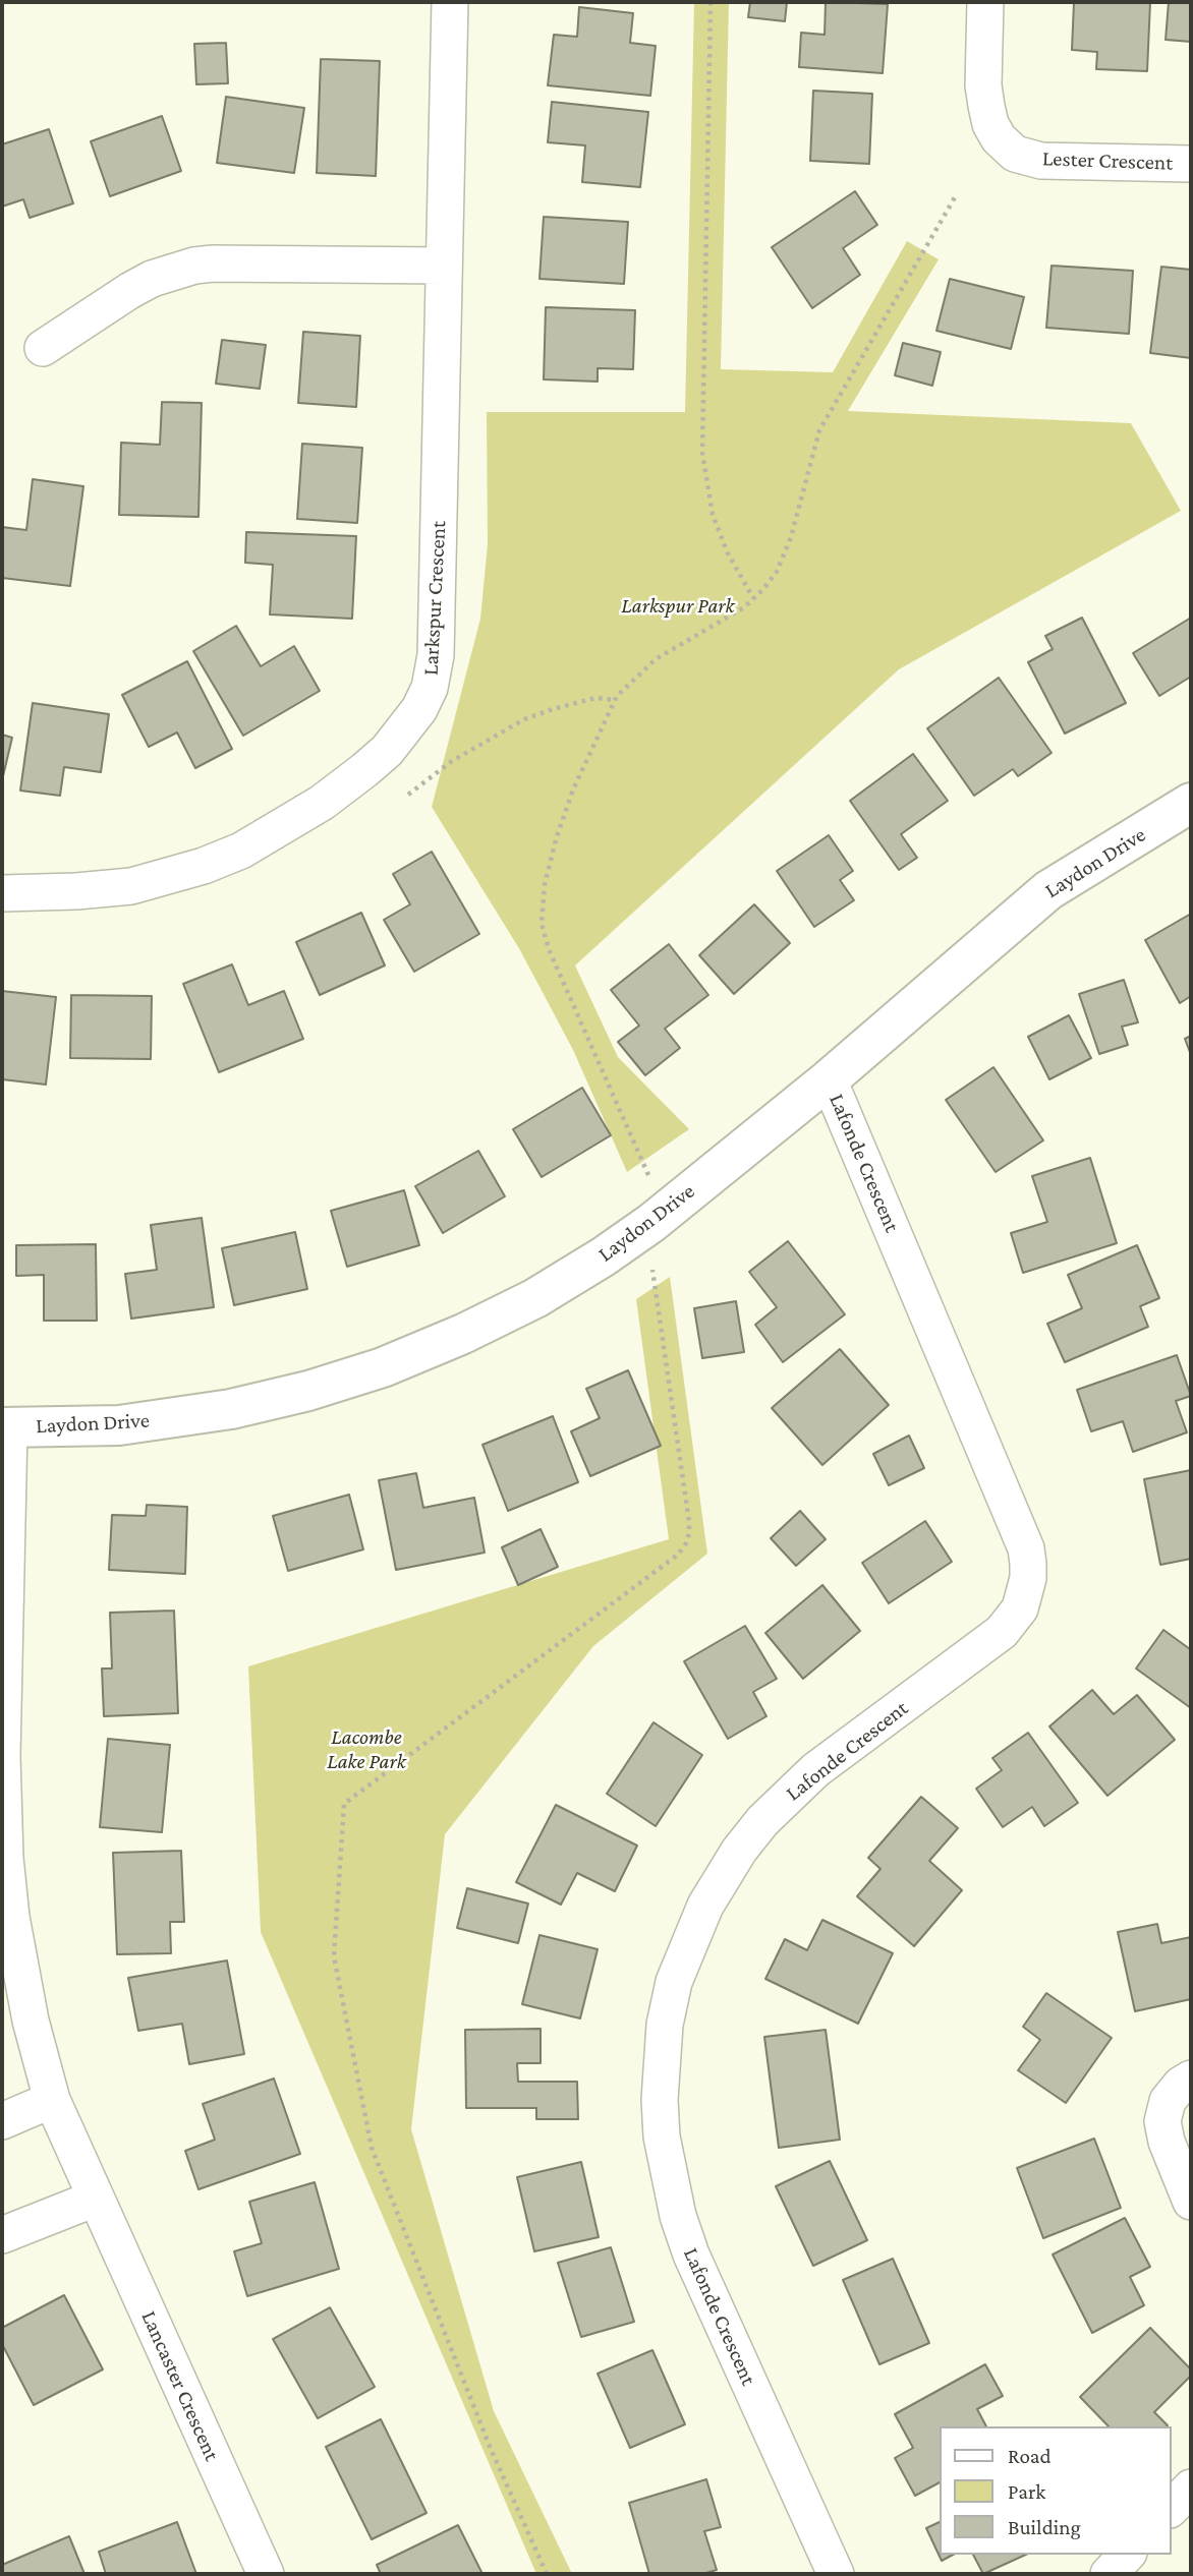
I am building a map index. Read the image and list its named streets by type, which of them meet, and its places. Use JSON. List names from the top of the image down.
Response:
{
  "streets": {
    "street": [
      "Lester Crescent",
      "Larkspur Crescent",
      "Laydon Drive",
      "Lafonde Crescent",
      "Lancaster Crescent"
    ]
  },
  "crossings": [
    ["Laydon Drive", "Lafonde Crescent"],
    ["Laydon Drive", "Lancaster Crescent"]
  ],
  "parks": ["Larkspur Park", "Lacombe Lake Park"],
  "legend": ["Road", "Park", "Building"]
}
